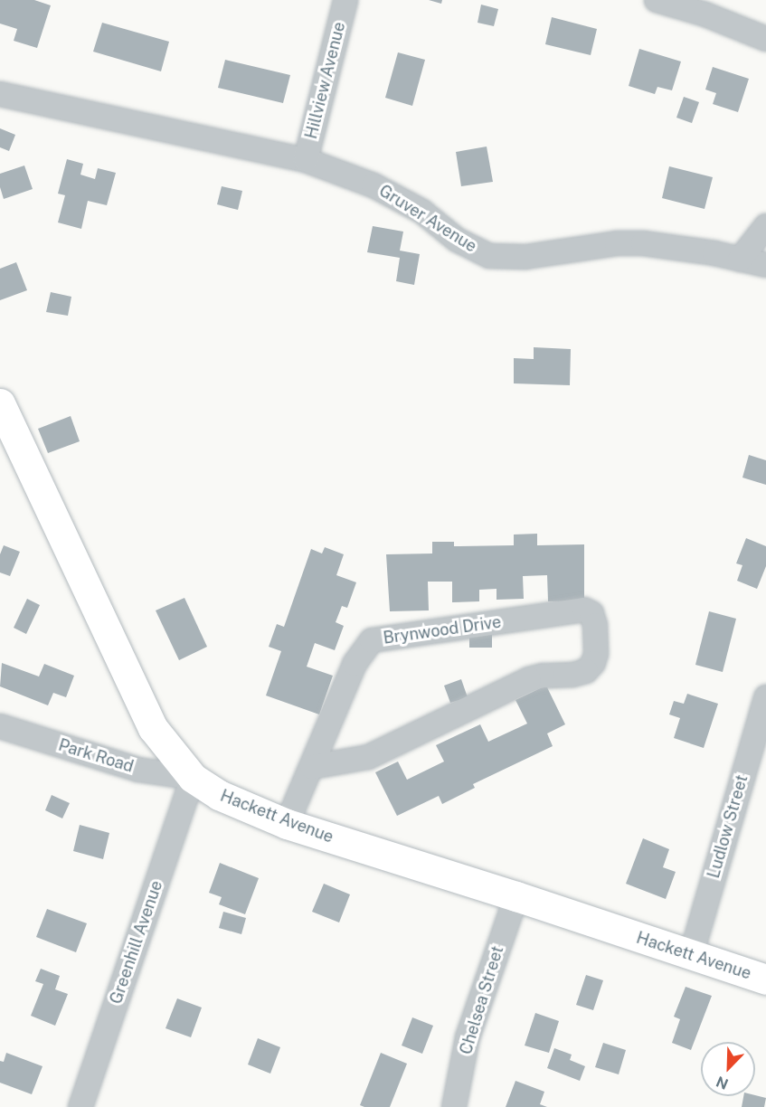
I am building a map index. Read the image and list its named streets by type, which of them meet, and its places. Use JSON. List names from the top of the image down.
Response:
{
  "streets": {
    "main road": ["Hackett Avenue"],
    "street": [
      "Hillview Avenue",
      "Gruver Avenue",
      "Brynwood Drive",
      "Park Road",
      "Ludlow Street",
      "Greenhill Avenue",
      "Chelsea Street"
    ]
  },
  "crossings": [
    ["Hillview Avenue", "Gruver Avenue"],
    ["Brynwood Drive", "Hackett Avenue"],
    ["Park Road", "Hackett Avenue"],
    ["Park Road", "Greenhill Avenue"],
    ["Hackett Avenue", "Ludlow Street"],
    ["Hackett Avenue", "Greenhill Avenue"],
    ["Hackett Avenue", "Chelsea Street"]
  ],
  "north": "bottom left"
}
